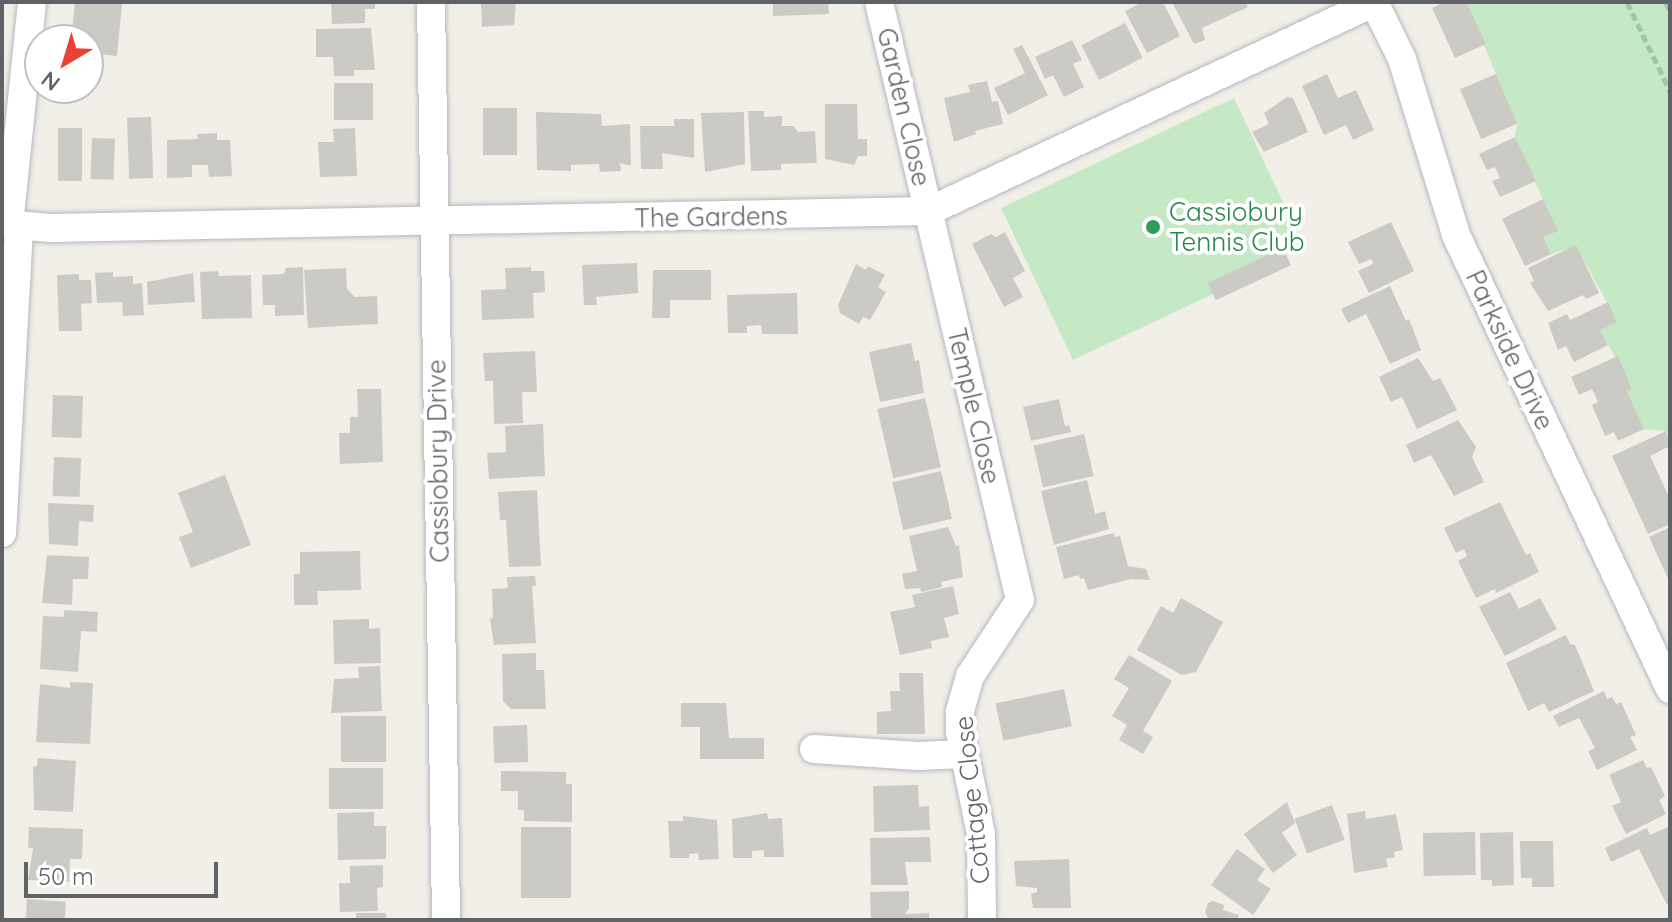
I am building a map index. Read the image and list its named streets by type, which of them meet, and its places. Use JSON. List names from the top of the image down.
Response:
{
  "streets": {
    "street": [
      "Garden Close",
      "The Gardens",
      "Parkside Drive",
      "Temple Close",
      "Cassiobury Drive",
      "Cottage Close"
    ]
  },
  "crossings": [
    ["Garden Close", "The Gardens"],
    ["Garden Close", "Temple Close"],
    ["The Gardens", "Parkside Drive"],
    ["The Gardens", "Temple Close"],
    ["The Gardens", "Cassiobury Drive"],
    ["Temple Close", "Cottage Close"]
  ],
  "places": ["Cassiobury Tennis Club"],
  "scale_bar": "50 m",
  "north": "bottom left"
}
